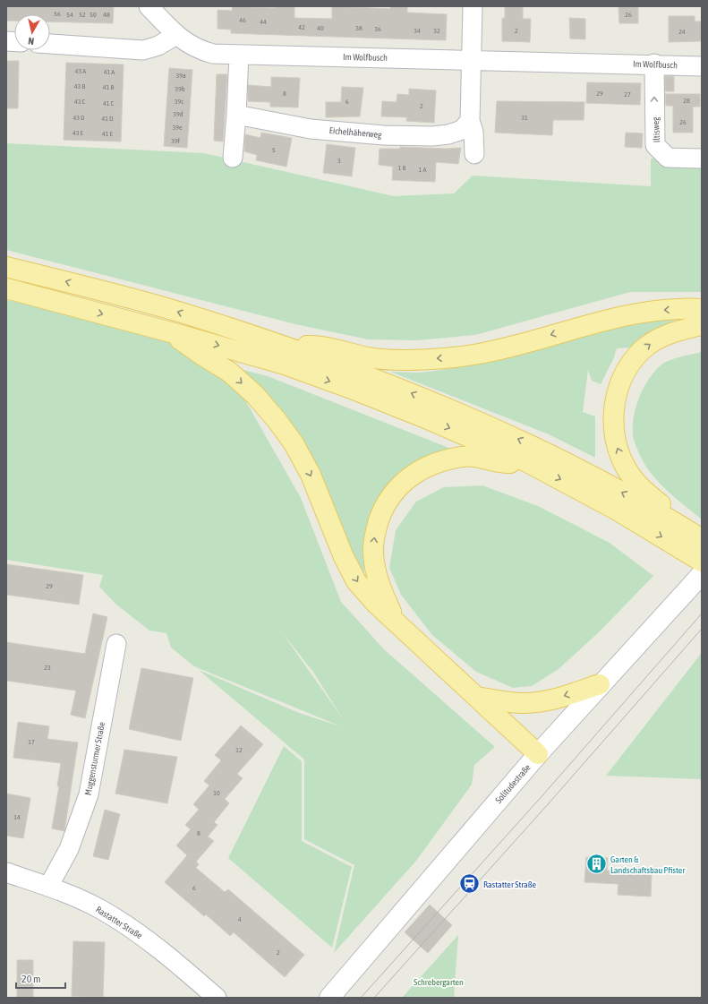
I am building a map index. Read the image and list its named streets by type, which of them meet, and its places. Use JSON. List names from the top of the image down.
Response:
{
  "streets": {
    "main road": ["Solitudestraße"],
    "street": [
      "Im Wolfbusch",
      "Iltisweg",
      "Eichelhäherweg",
      "Muggensturmer Straße",
      "Rastatter Straße"
    ]
  },
  "crossings": [
    ["Im Wolfbusch", "Iltisweg"],
    ["Muggensturmer Straße", "Rastatter Straße"]
  ],
  "parks": ["Schrebergarten"],
  "places": {
    "building": ["Garten & Landschaftsbau Pfister"],
    "station": ["Rastatter Straße"]
  },
  "house_numbers": [
    "56",
    "54",
    "52",
    "50",
    "48",
    "26",
    "46",
    "44",
    "42",
    "40",
    "38",
    "36",
    "34",
    "32",
    "2",
    "24",
    "43 A",
    "41 A",
    "39a",
    "43 B",
    "41 B",
    "39b",
    "8",
    "29",
    "27",
    "28",
    "43 C",
    "39c",
    "6",
    "41 C",
    "2",
    "39d",
    "43 D",
    "31",
    "41 D",
    "26",
    "39e",
    "43 E",
    "41 E",
    "39f",
    "5",
    "3",
    "1 B",
    "1 A",
    "29",
    "23",
    "17",
    "12",
    "10",
    "14",
    "8",
    "6",
    "4",
    "2"
  ],
  "scale_bar": "20 m",
  "north": "bottom"
}
